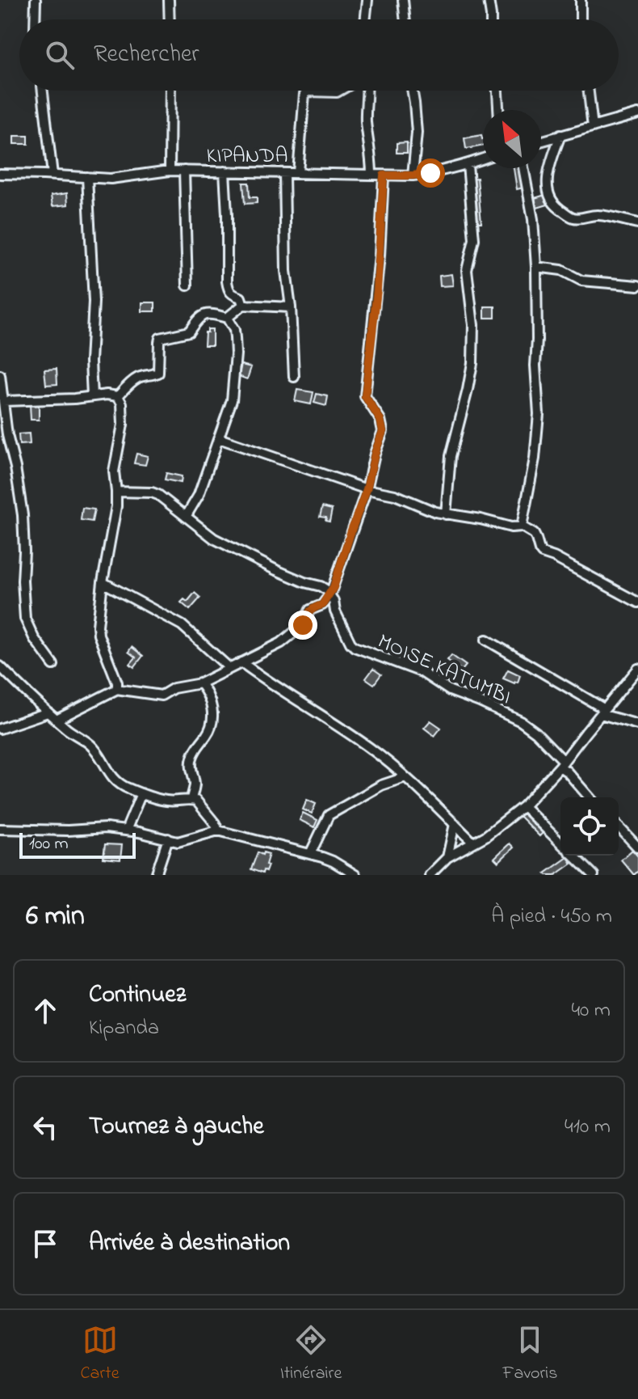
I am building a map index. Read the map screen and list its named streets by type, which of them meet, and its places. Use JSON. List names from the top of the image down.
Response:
{
  "streets": {
    "street": ["KIPANDA", "MOISE KATUMBI"]
  },
  "scale_bar": "100 m",
  "north": "top left",
  "page": {
    "search": "Rechercher",
    "scale": "100 m",
    "heading": ["6 min", "À pied · 450 m"],
    "list": [
      ["Continuez", "Kipanda", "40 m"],
      ["Tournez à gauche", "410 m"],
      "Arrivée à destination"
    ],
    "nav": ["Carte", "Itinéraire", "Favoris"]
  }
}
